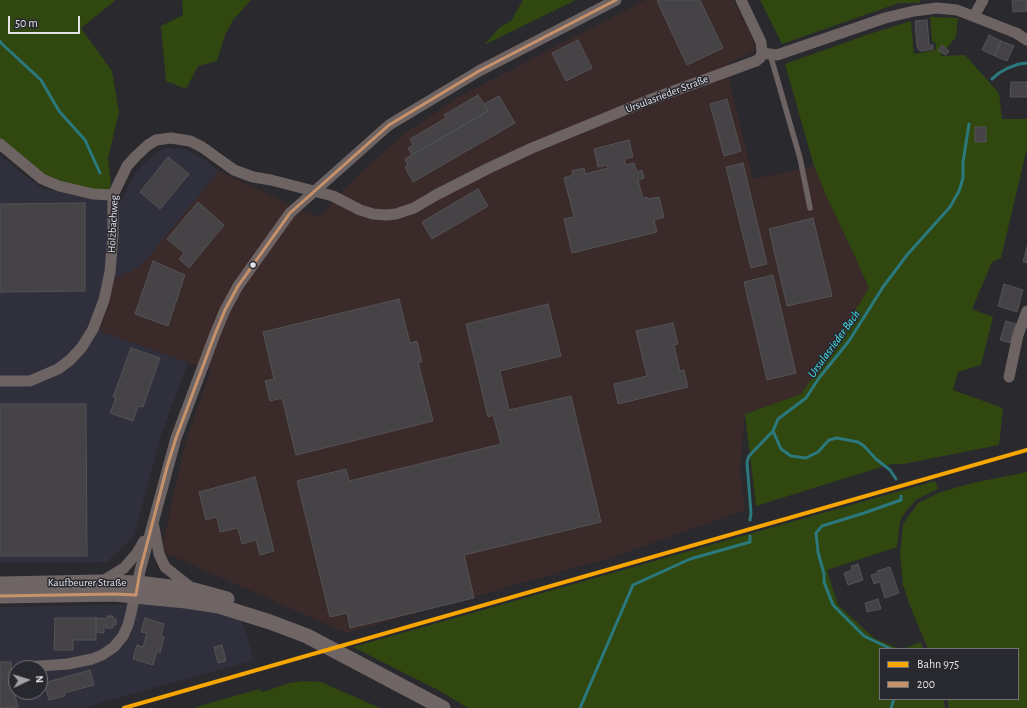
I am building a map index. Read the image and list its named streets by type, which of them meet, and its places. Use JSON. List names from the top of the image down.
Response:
{
  "streets": {
    "main road": ["Kaufbeurer Straße"],
    "street": ["Ursulasrieder Straße", "Holzbachweg"]
  },
  "crossings": [
    ["Ursulasrieder Straße", "Holzbachweg"]
  ],
  "water": ["Ursulasrieder Bach"],
  "lines": ["transit line 200", "rail line 975"],
  "legend": ["Bahn 975", "200"],
  "scale_bar": "50 m",
  "north": "right"
}
